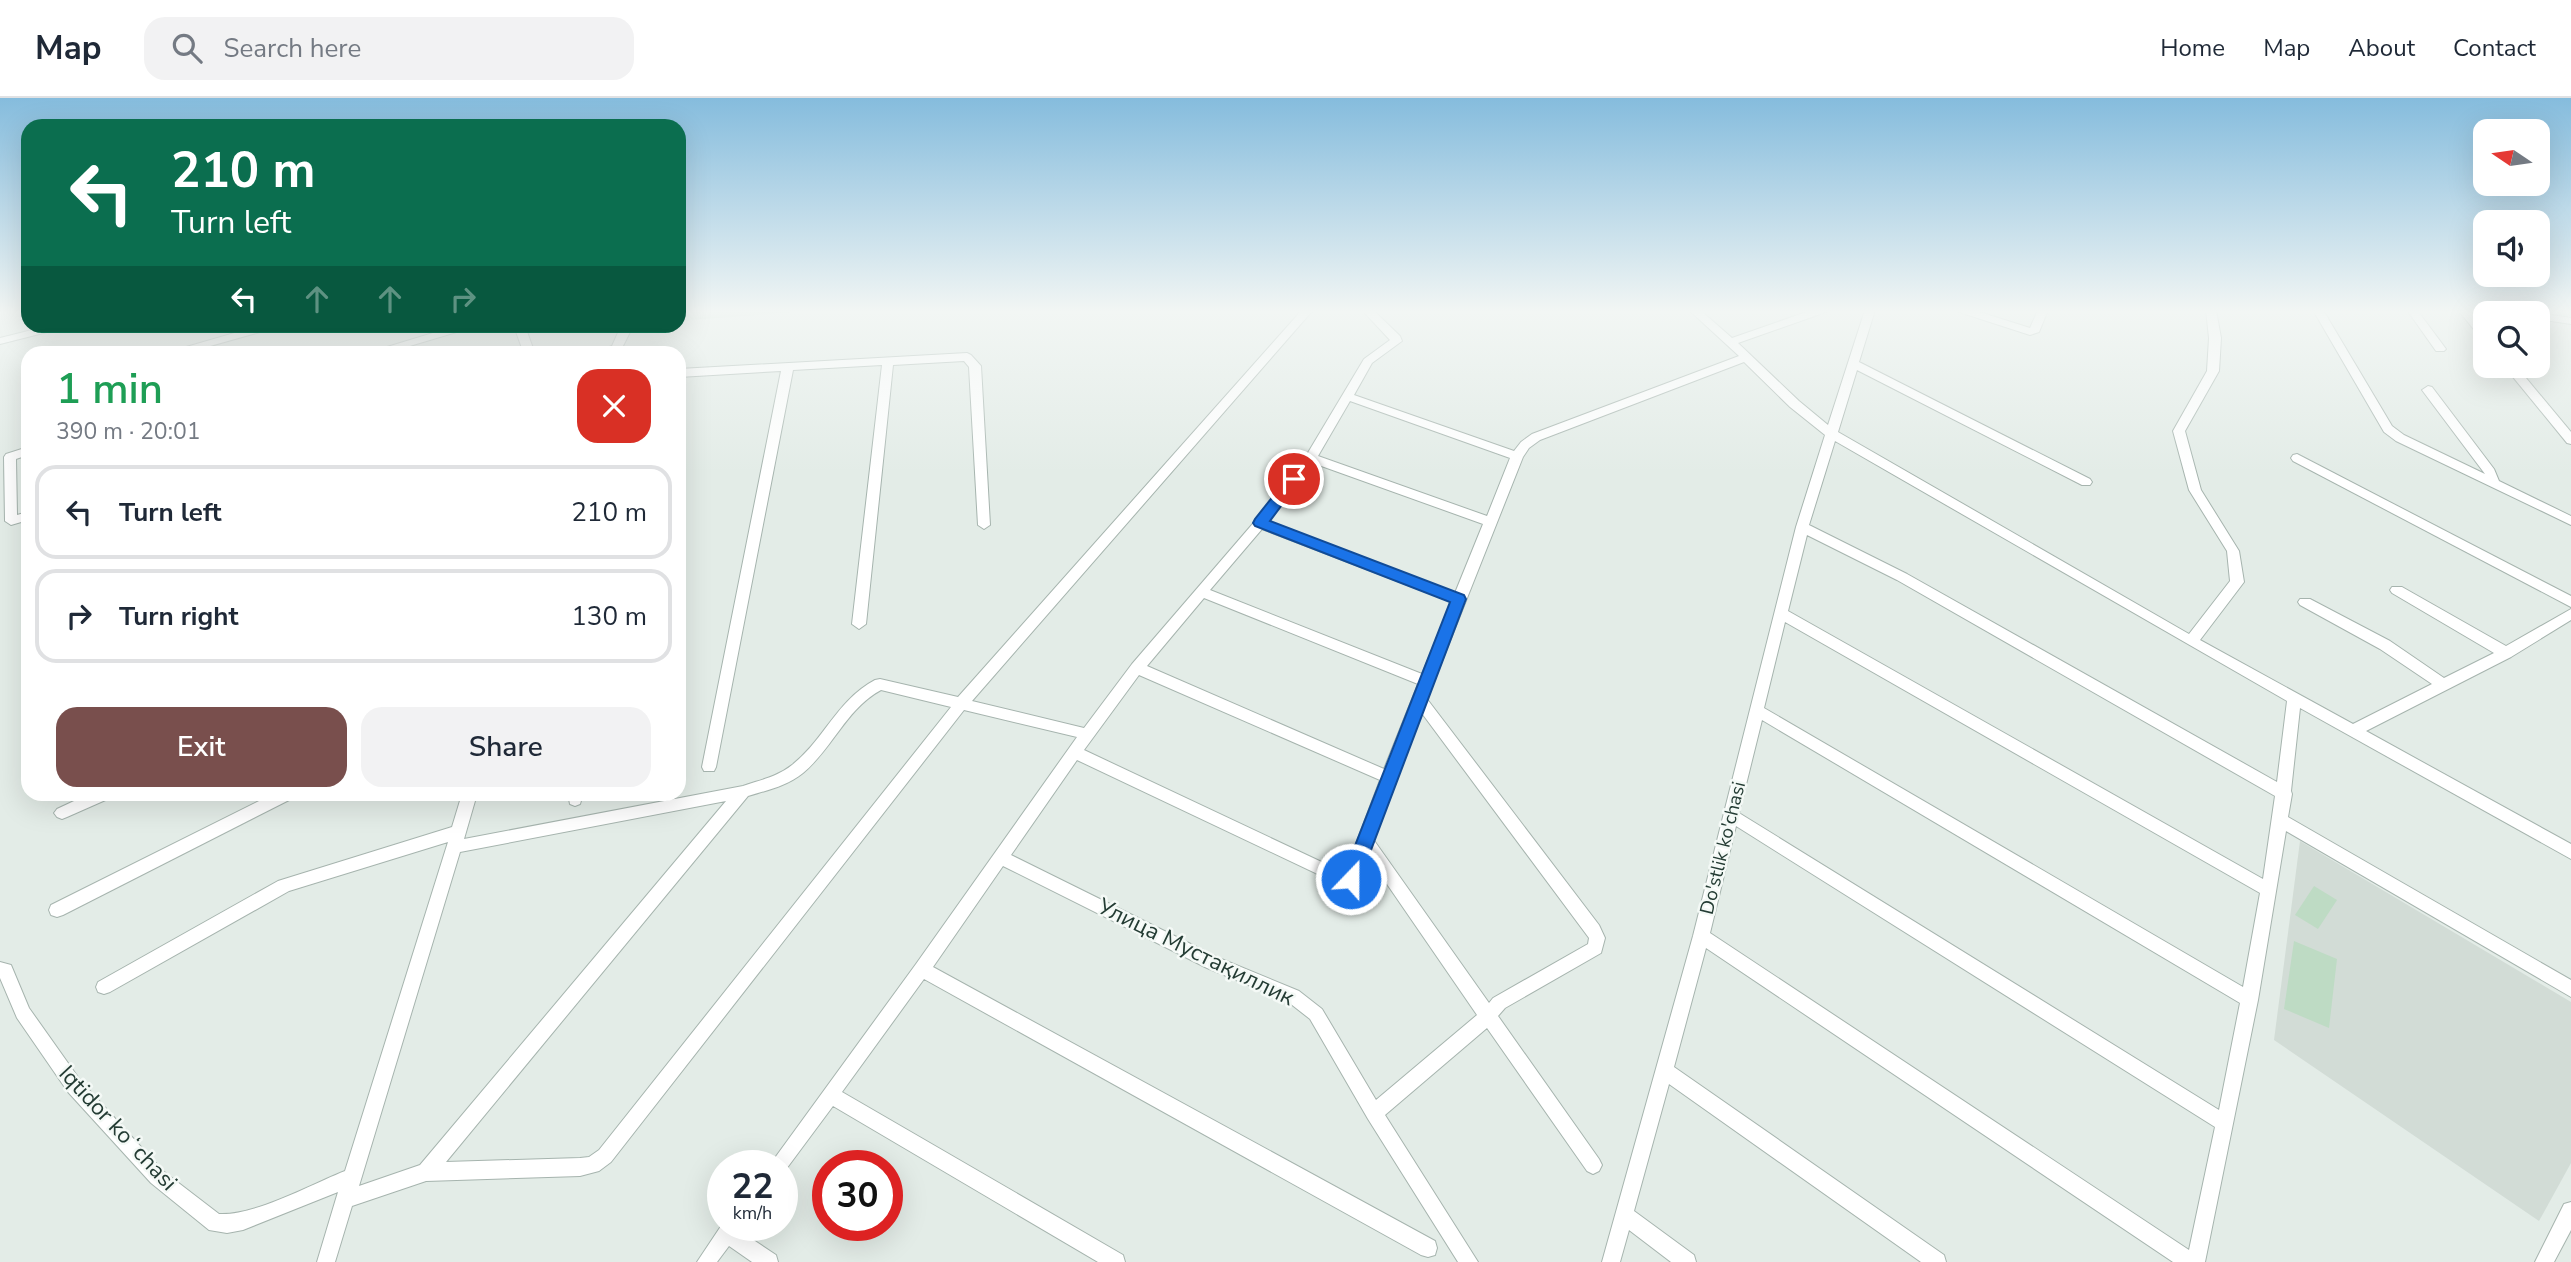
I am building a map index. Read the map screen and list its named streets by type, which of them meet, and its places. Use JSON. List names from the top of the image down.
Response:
{
  "streets": {
    "street": ["Do'stlik ko'chasi", "Улица Мустақиллик", "Iqtidor koʻchasi"]
  },
  "north": "left",
  "page": {
    "header": "Map",
    "search": "Search here",
    "nav": [
      "Home",
      "Map",
      "About",
      "Contact"
    ],
    "turn": ["210 m", "Turn left"],
    "heading": ["1 min", "390 m · 20:01"],
    "list": [
      {
        "name": "Turn left",
        "value": "210 m"
      },
      {
        "name": "Turn right",
        "value": "130 m"
      }
    ],
    "buttons": ["Exit", "Share"],
    "speed": "22 km/h",
    "limit": "30"
  }
}
